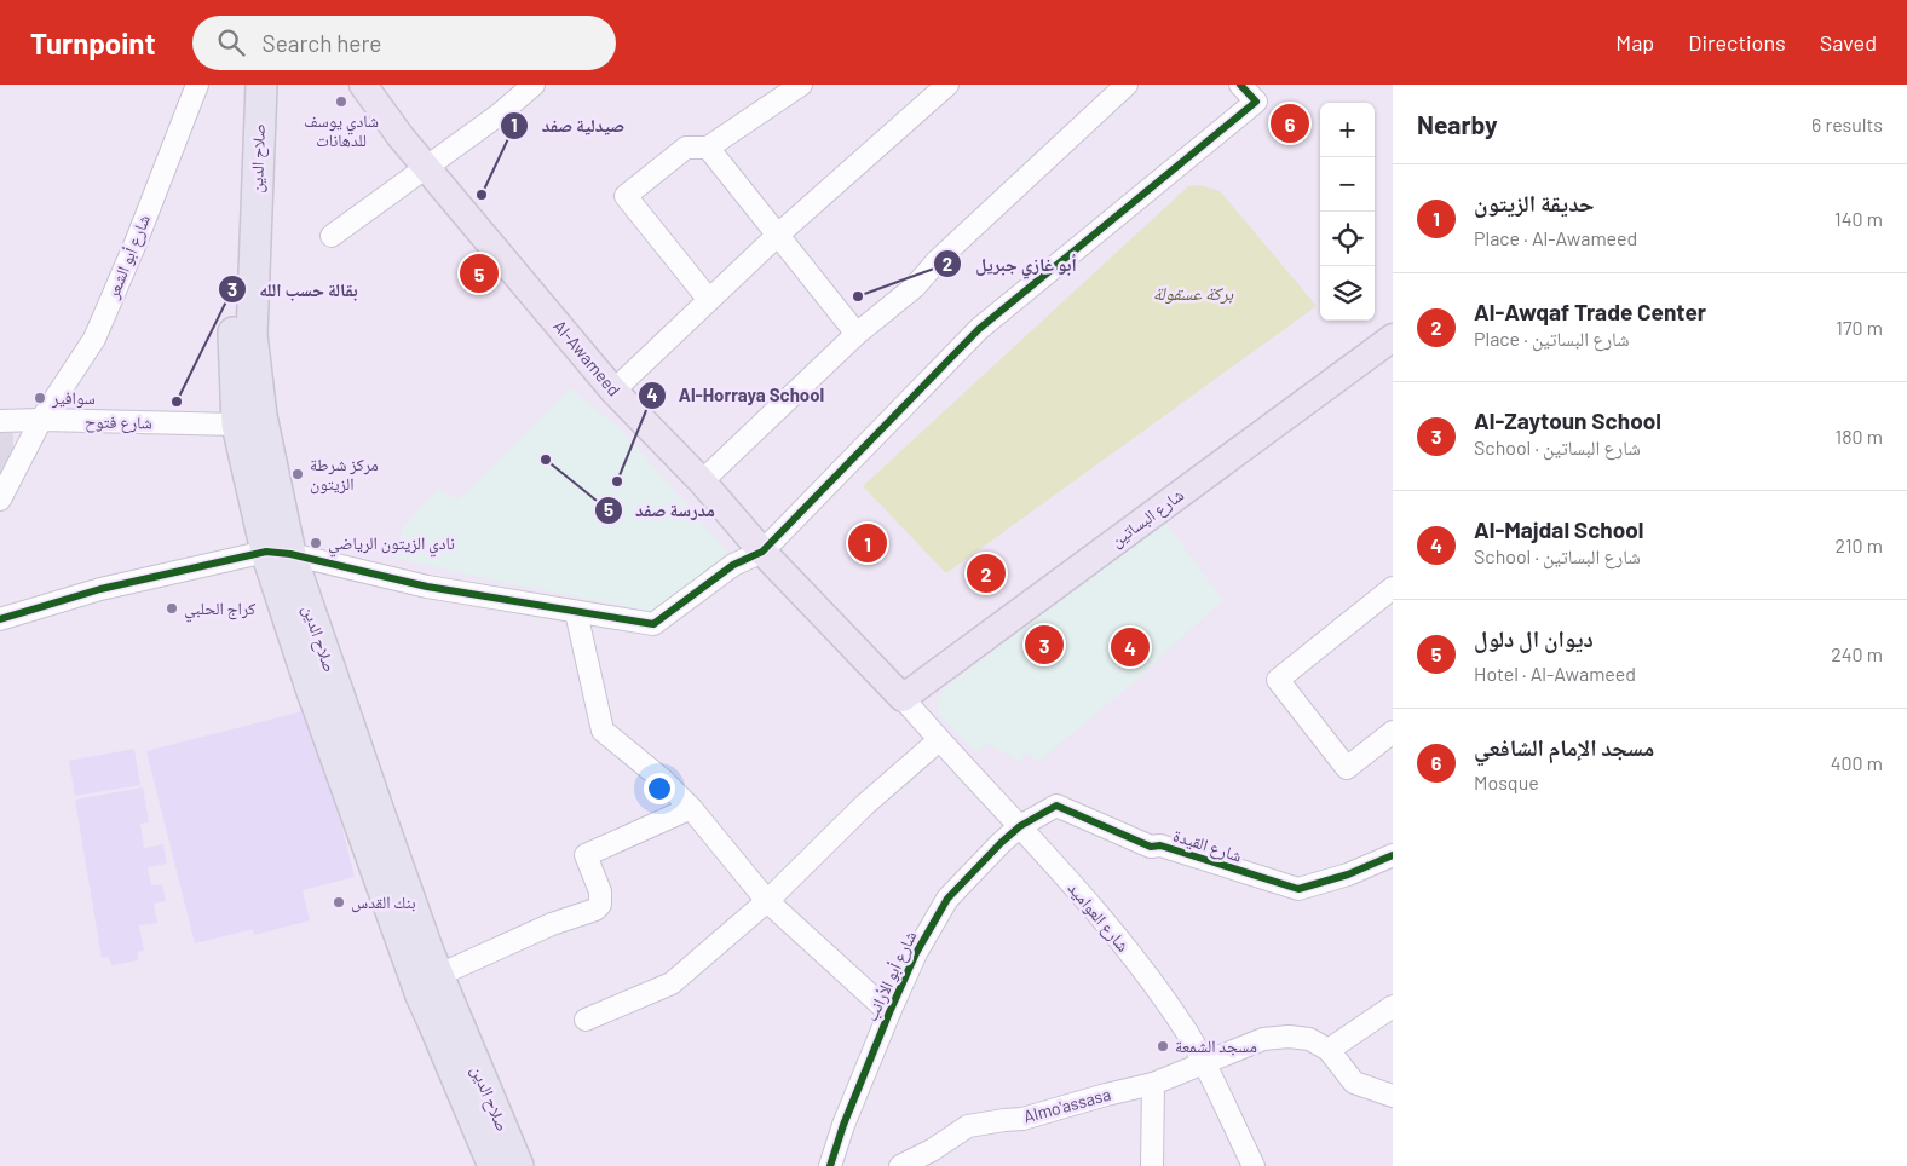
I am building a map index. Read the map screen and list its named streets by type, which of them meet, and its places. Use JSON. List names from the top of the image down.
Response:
{
  "streets": {
    "highway": ["صلاح الدين"],
    "main road": ["Al-Awameed", "شارع البساتين"],
    "street": [
      "شارع أبو الشعر",
      "شارع فتوح",
      "شارع القيدة",
      "شارع العواميد",
      "شارع أبو الأرانب",
      "Almo'assasa"
    ]
  },
  "crossings": [
    ["صلاح الدين", "شارع فتوح"],
    ["شارع أبو الشعر", "شارع فتوح"],
    ["Al-Awameed", "شارع البساتين"],
    ["Al-Awameed", "شارع العواميد"],
    ["شارع البساتين", "شارع العواميد"],
    ["شارع القيدة", "شارع العواميد"],
    ["شارع القيدة", "شارع أبو الأرانب"],
    ["شارع العواميد", "شارع أبو الأرانب"],
    ["شارع العواميد", "Almo'assasa"]
  ],
  "water": ["بركة عسقولة"],
  "places": [
    "شادي يوسف للدهانات",
    "صيدلية صفد",
    "أبو غازي جبريل",
    "سوافير",
    "بقالة حسب الله",
    "مدرسة صفد",
    "مركز شرطة الزيتون",
    "Al-Horraya School",
    "نادي الزيتون الرياضي",
    "كراج الحلبي",
    "بنك القدس",
    "مسجد الشمعة"
  ],
  "page": {
    "header": "Turnpoint",
    "search": "Search here",
    "nav": ["Map", "Directions", "Saved"],
    "heading": ["Nearby", "6 results"],
    "pins": [
      "6",
      "5",
      "1",
      "2",
      "3",
      "4"
    ],
    "map_buttons": ["+", "−"],
    "list": [
      {
        "mark": "1",
        "name": "حديقة الزيتون",
        "note": "Place · Al-Awameed",
        "value": "140 m"
      },
      {
        "mark": "2",
        "name": "Al-Awqaf Trade Center",
        "note": "Place · شارع البساتين",
        "value": "170 m"
      },
      {
        "mark": "3",
        "name": "Al-Zaytoun School",
        "note": "School · شارع البساتين",
        "value": "180 m"
      },
      {
        "mark": "4",
        "name": "Al-Majdal School",
        "note": "School · شارع البساتين",
        "value": "210 m"
      },
      {
        "mark": "5",
        "name": "ديوان ال دلول",
        "note": "Hotel · Al-Awameed",
        "value": "240 m"
      },
      {
        "mark": "6",
        "name": "مسجد الإمام الشافعي",
        "note": "Mosque",
        "value": "400 m"
      }
    ]
  }
}
